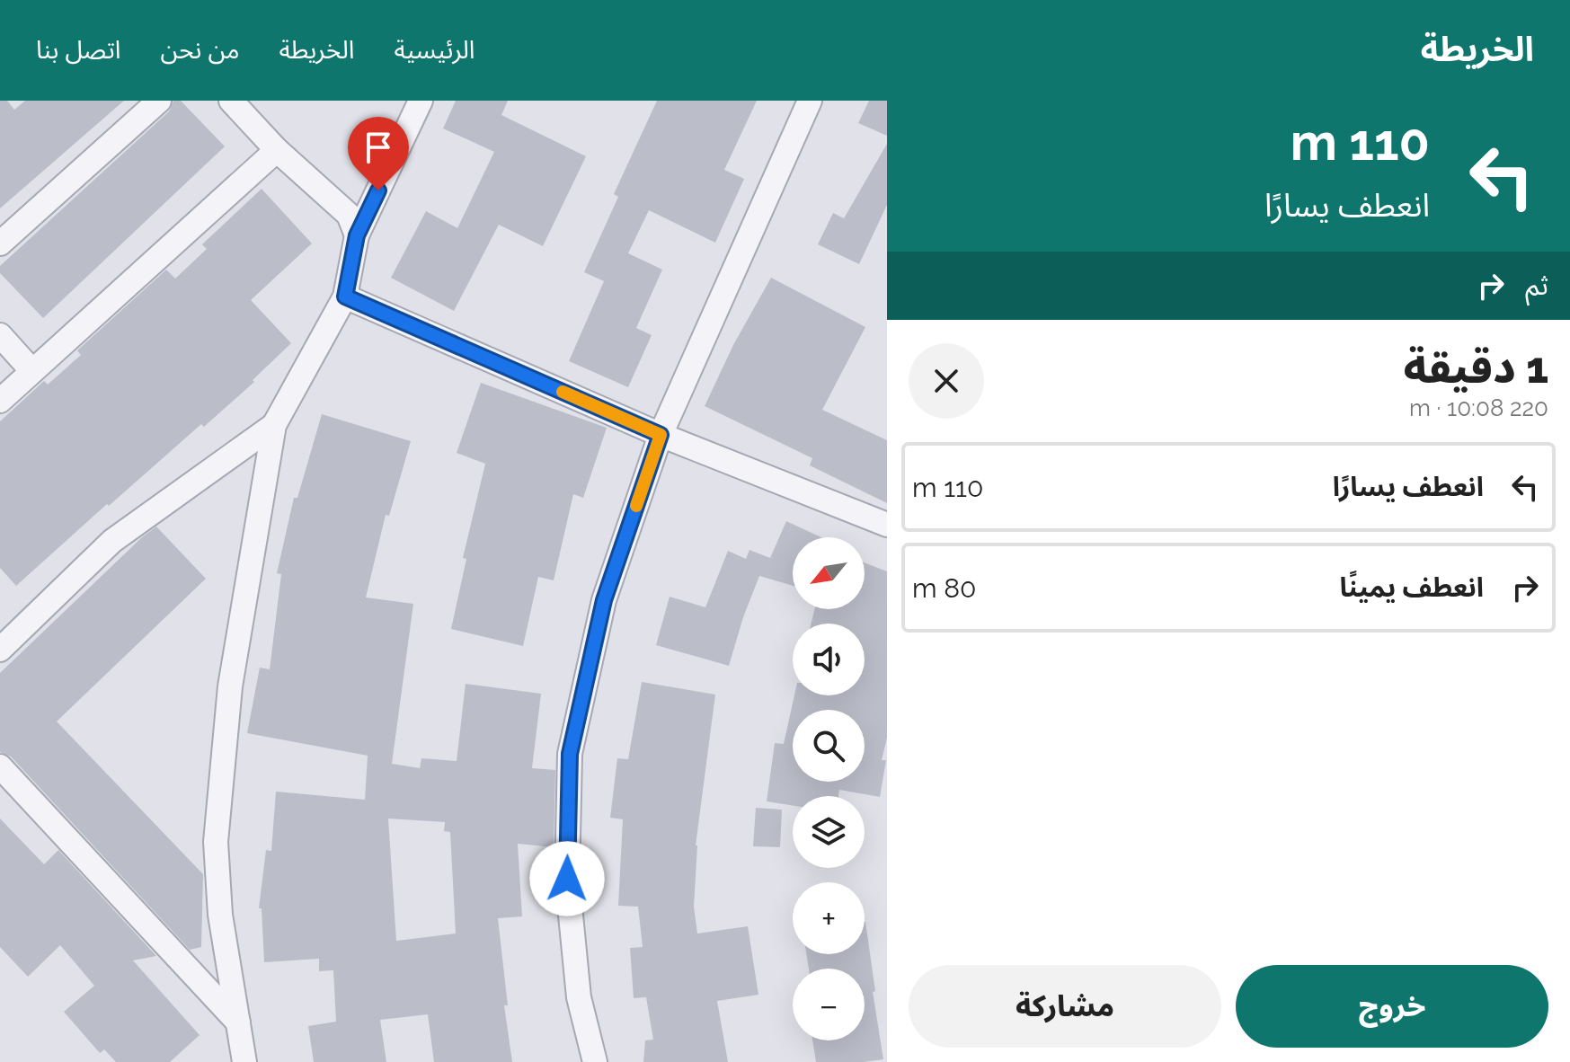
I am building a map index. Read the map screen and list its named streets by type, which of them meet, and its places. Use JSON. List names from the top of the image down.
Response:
{
  "north": "bottom left",
  "page": {
    "header": "الخريطة",
    "nav": [
      "الرئيسية",
      "الخريطة",
      "من نحن",
      "اتصل بنا"
    ],
    "turn": ["110 m", "انعطف يسارًا"],
    "then": "ثم",
    "heading": ["1 دقيقة", "220 m · 10:08"],
    "list": [
      {
        "name": "انعطف يسارًا",
        "value": "110 m"
      },
      {
        "name": "انعطف يمينًا",
        "value": "80 m"
      }
    ],
    "map_buttons": ["+", "−"],
    "buttons": ["خروج", "مشاركة"]
  }
}
